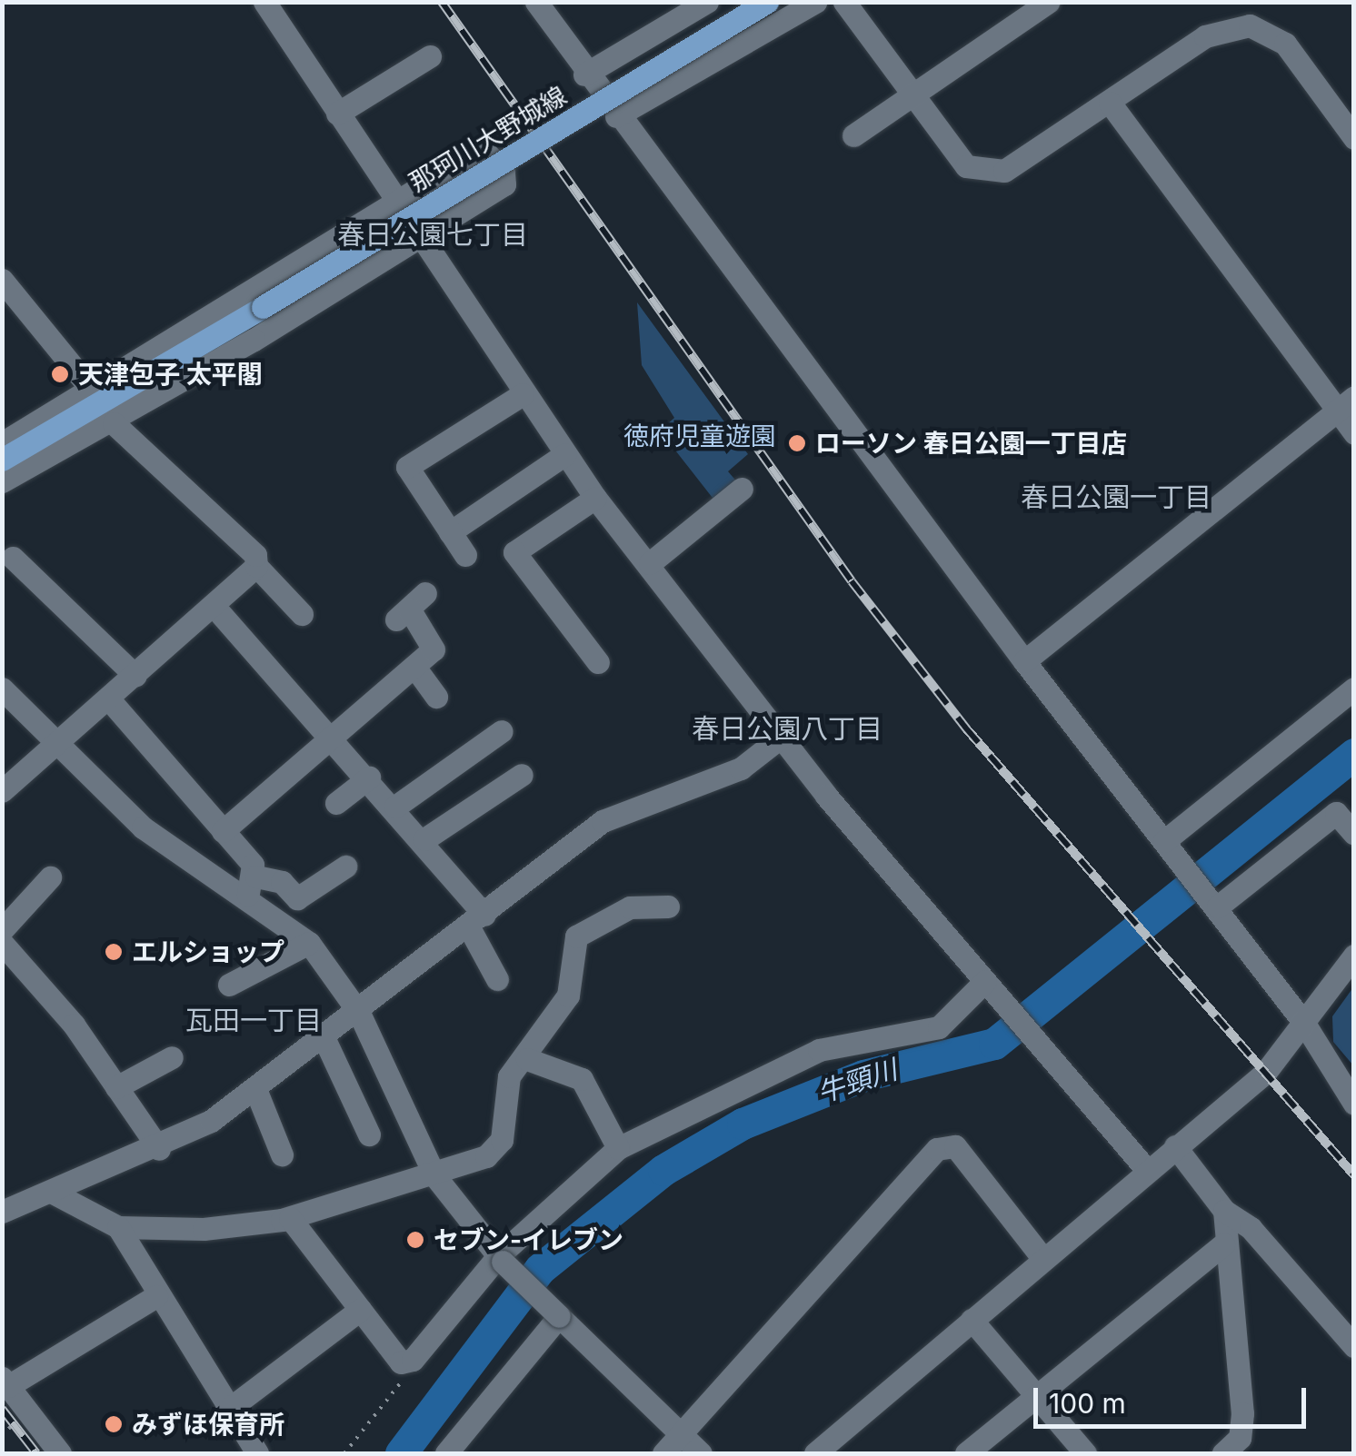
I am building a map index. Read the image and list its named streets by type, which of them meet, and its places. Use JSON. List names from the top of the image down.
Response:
{
  "streets": {
    "main road": ["那珂川大野城線"]
  },
  "districts": [
    "春日公園七丁目",
    "春日公園一丁目",
    "春日公園八丁目",
    "瓦田一丁目"
  ],
  "water": ["牛頸川"],
  "parks": ["徳府児童遊園"],
  "places": [
    "天津包子 太平閣",
    "ローソン 春日公園一丁目店",
    "エルショップ",
    "セブン-イレブン",
    "みずほ保育所"
  ],
  "scale_bar": "100 m"
}
